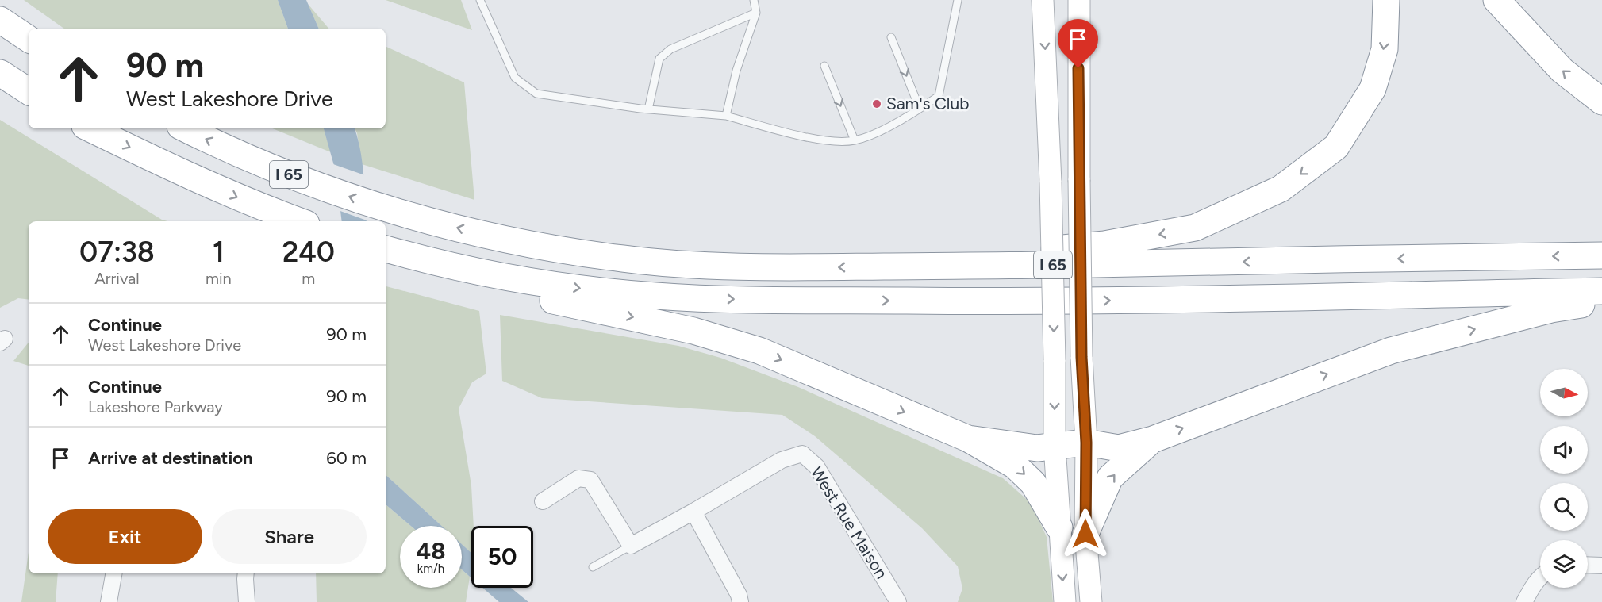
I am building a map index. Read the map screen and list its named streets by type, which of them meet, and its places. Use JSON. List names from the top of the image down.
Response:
{
  "streets": {
    "highway": ["I 65"],
    "street": ["West Rue Maison"]
  },
  "places": ["Sam's Club"],
  "north": "right",
  "page": {
    "turn": ["90 m", "West Lakeshore Drive"],
    "eta": [
      "07:38",
      "Arrival",
      "1",
      "min",
      "240",
      "m"
    ],
    "list": [
      {
        "name": "Continue",
        "note": "West Lakeshore Drive",
        "value": "90 m"
      },
      {
        "name": "Continue",
        "note": "Lakeshore Parkway",
        "value": "90 m"
      },
      {
        "name": "Arrive at destination",
        "value": "60 m"
      }
    ],
    "buttons": ["Exit", "Share"],
    "speed": "48 km/h",
    "limit": "50"
  }
}
